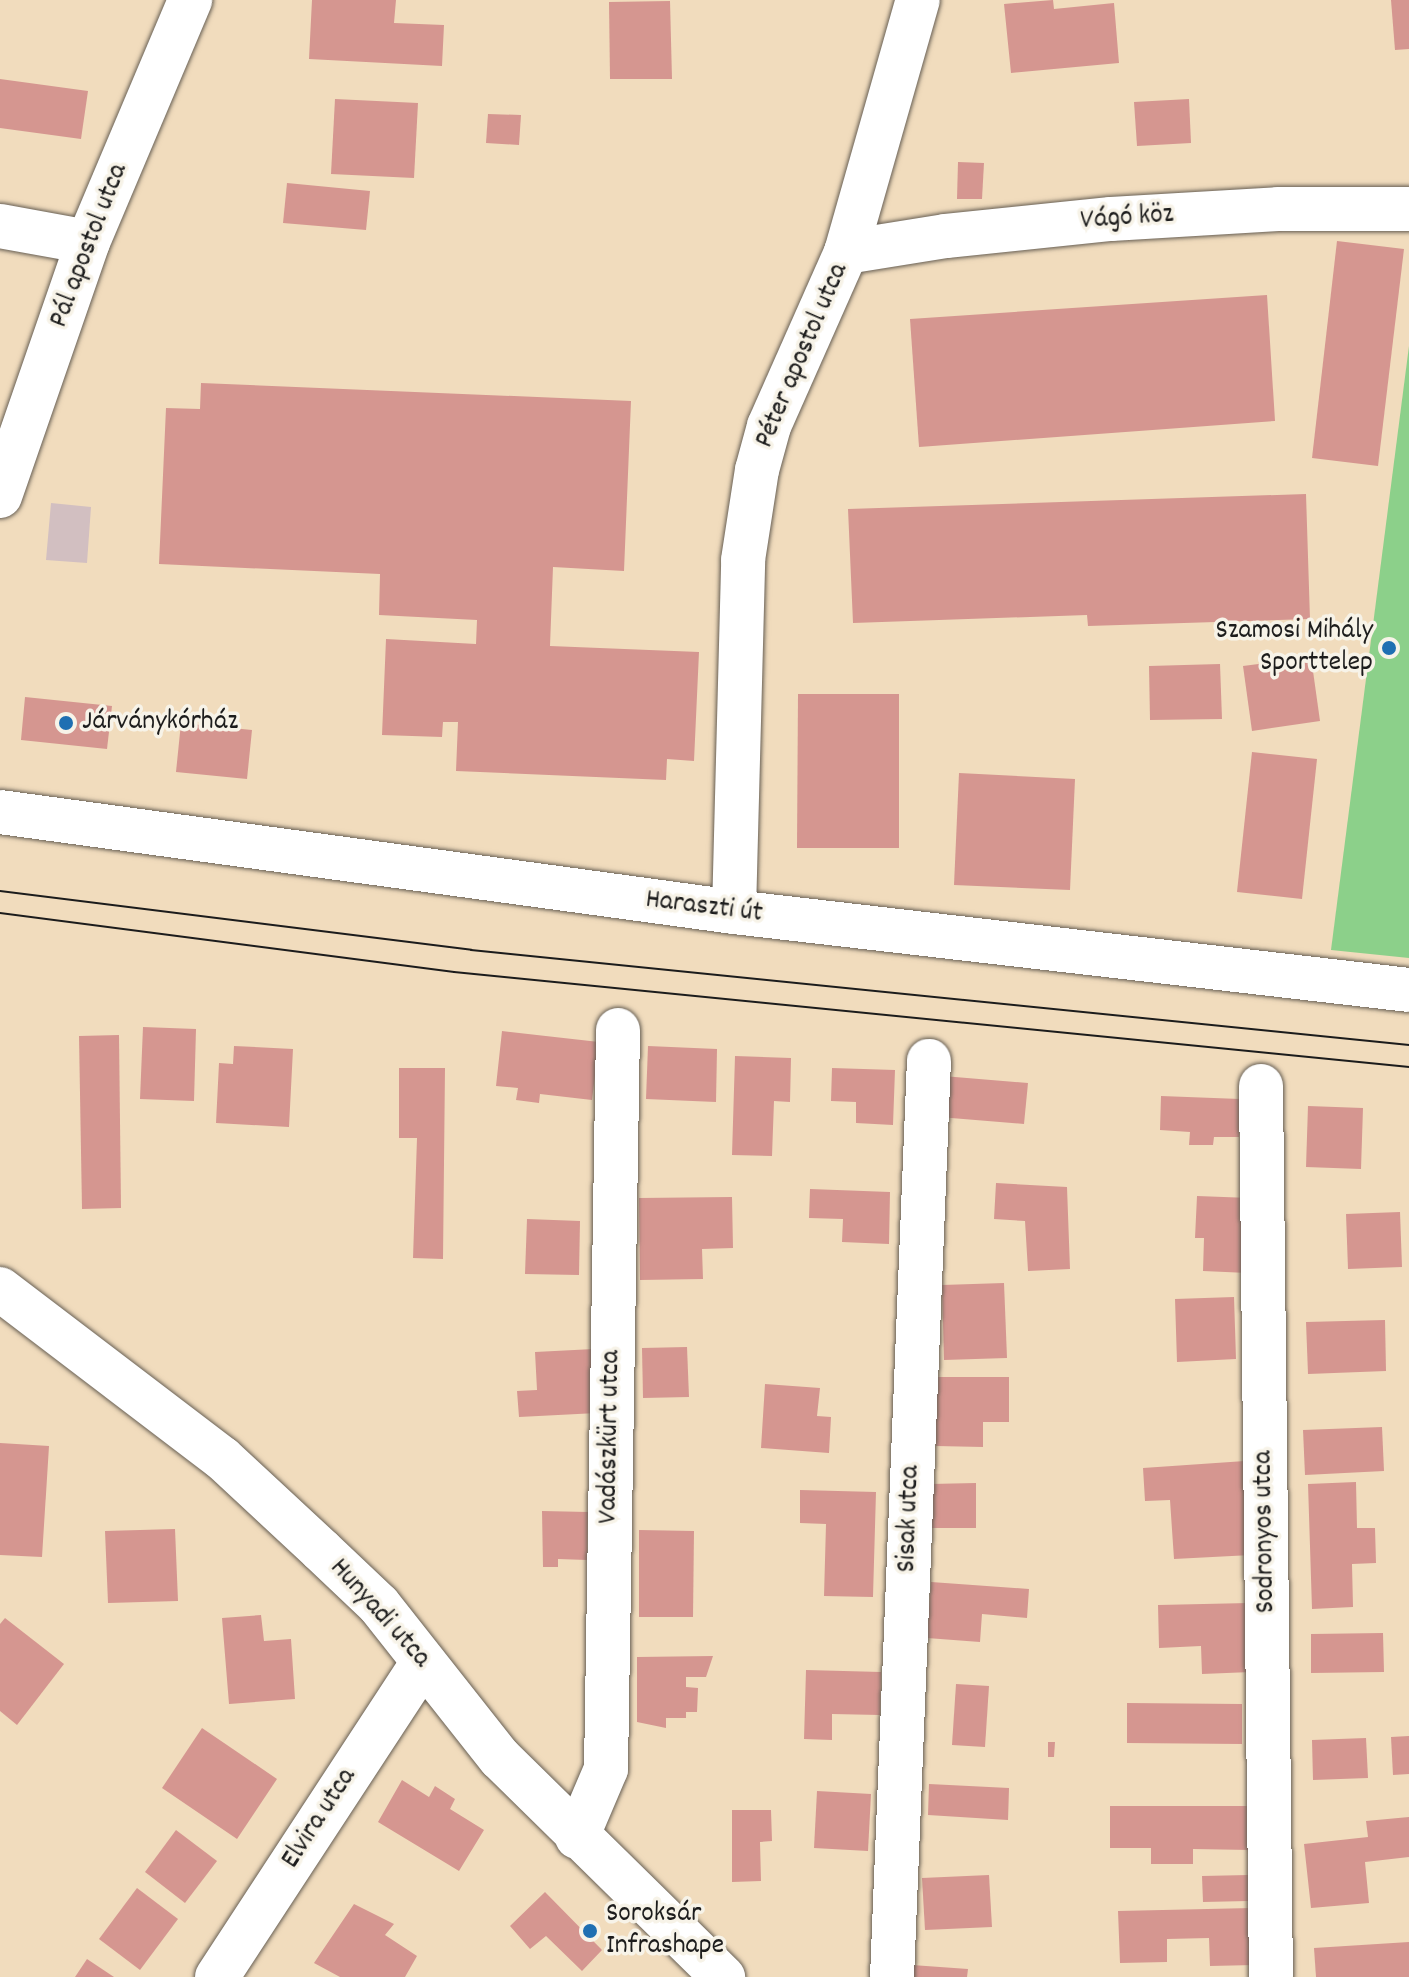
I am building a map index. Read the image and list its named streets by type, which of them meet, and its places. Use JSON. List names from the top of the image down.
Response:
{
  "streets": {
    "street": [
      "Vágó köz",
      "Pál apostol utca",
      "Péter apostol utca",
      "Haraszti út",
      "Vadászkürt utca",
      "Sisak utca",
      "Sodronyos utca",
      "Hunyadi utca",
      "Elvira utca"
    ]
  },
  "crossings": [
    ["Vágó köz", "Péter apostol utca"],
    ["Péter apostol utca", "Haraszti út"],
    ["Vadászkürt utca", "Hunyadi utca"],
    ["Hunyadi utca", "Elvira utca"]
  ],
  "places": ["Szamosi Mihály Sporttelep", "Járványkórház", "Soroksár Infrashape"]
}
